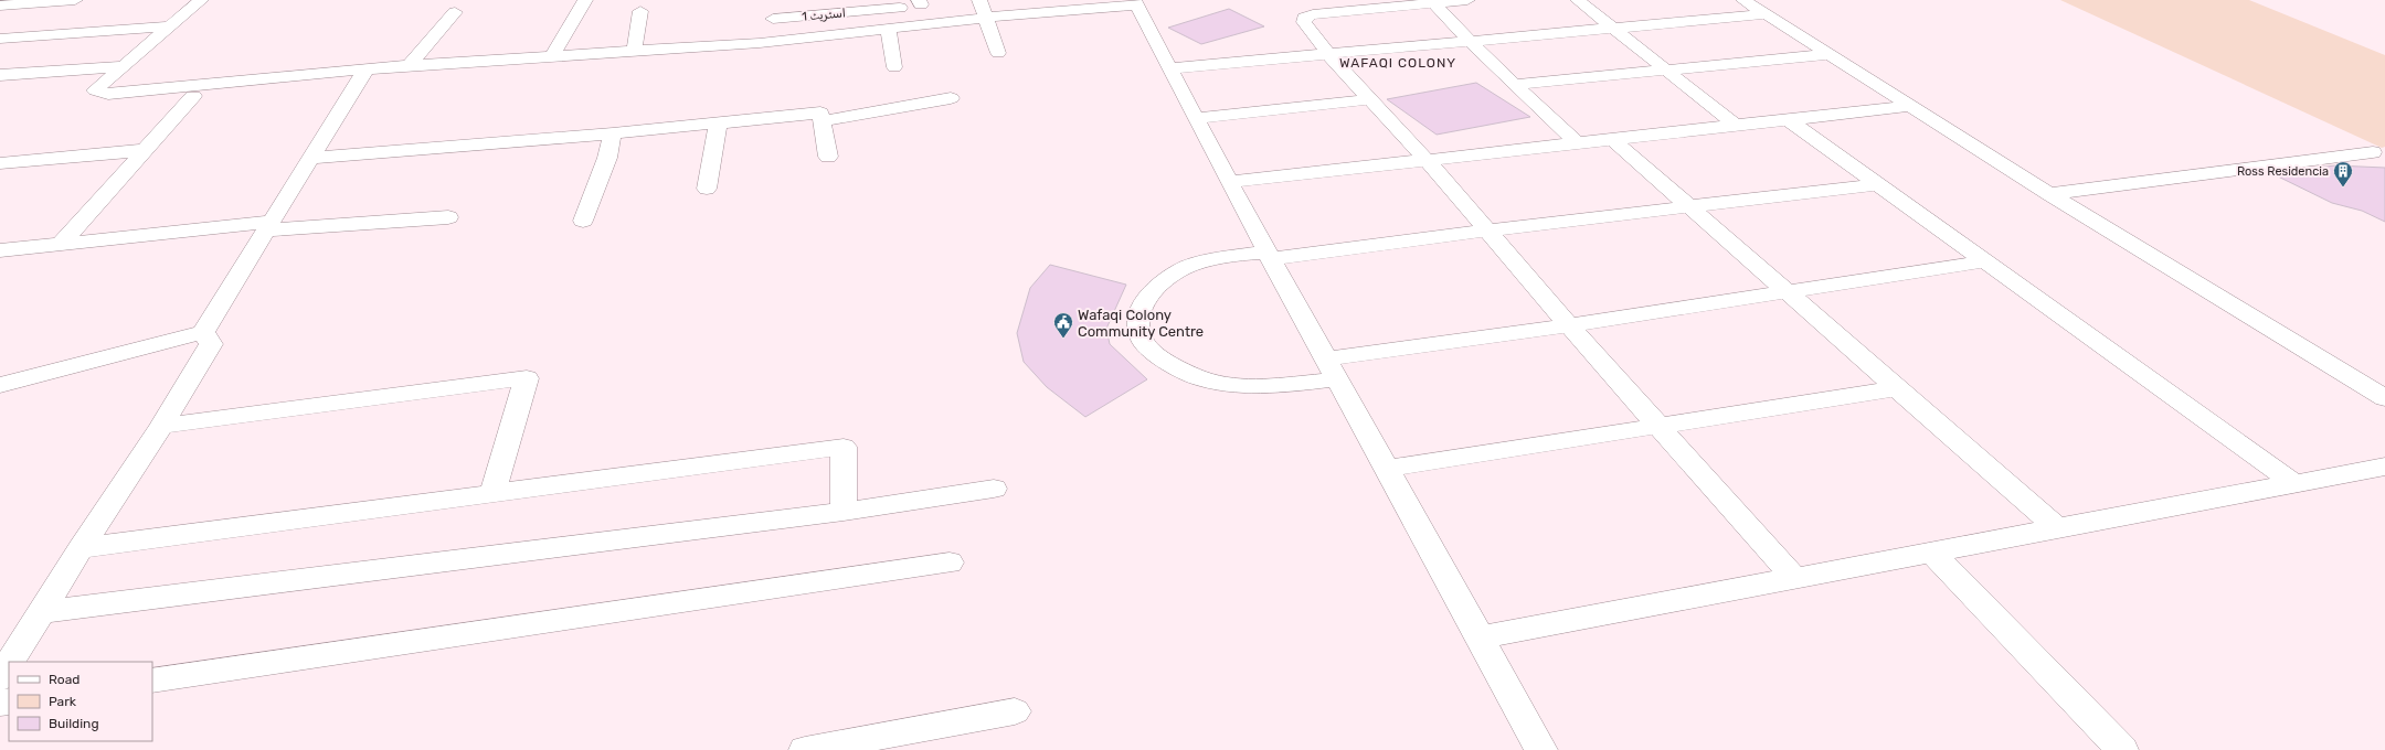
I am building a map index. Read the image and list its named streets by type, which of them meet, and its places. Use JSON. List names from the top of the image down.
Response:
{
  "streets": {
    "street": ["اسٹریٹ 1"]
  },
  "districts": ["WAFAQI COLONY"],
  "places": {
    "building": ["Ross Residencia"],
    "public building": ["Wafaqi Colony Community Centre"]
  },
  "legend": ["Road", "Park", "Building"]
}
